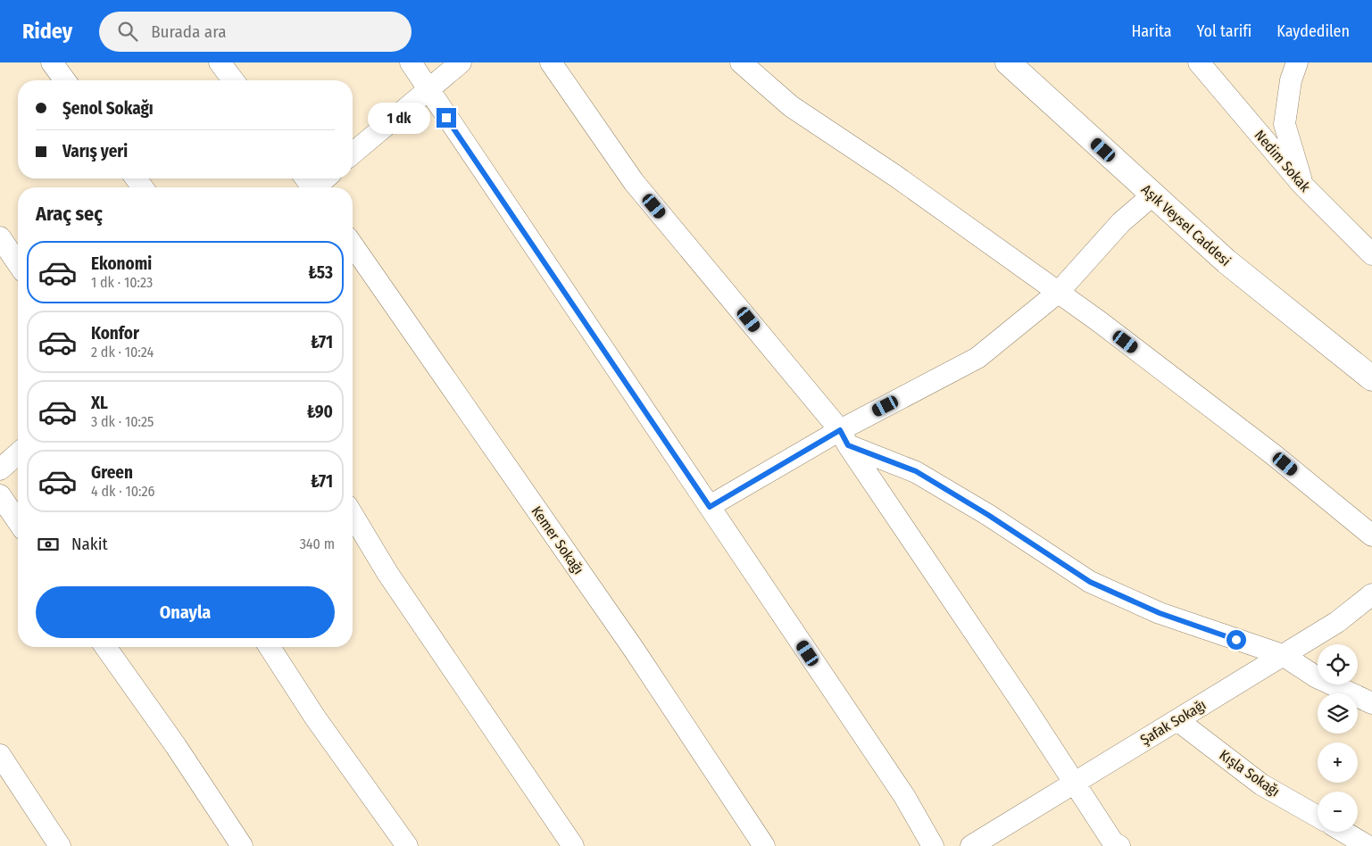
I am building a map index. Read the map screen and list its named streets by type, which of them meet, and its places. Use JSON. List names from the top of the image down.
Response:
{
  "streets": {
    "street": [
      "Nedim Sokak",
      "Aşık Veysel Caddesi",
      "Kemer Sokağı",
      "Şafak Sokağı",
      "Kışla Sokağı"
    ]
  },
  "crossings": [
    ["Şafak Sokağı", "Kışla Sokağı"]
  ],
  "page": {
    "header": "Ridey",
    "search": "Burada ara",
    "nav": ["Harita", "Yol tarifi", "Kaydedilen"],
    "banner": ["Şenol Sokağı", "Varış yeri"],
    "bubble": "1 dk",
    "heading": "Araç seç",
    "list": [
      {
        "name": "Ekonomi",
        "note": "1 dk · 10:23",
        "value": "₺53"
      },
      {
        "name": "Konfor",
        "note": "2 dk · 10:24",
        "value": "₺71"
      },
      {
        "name": "XL",
        "note": "3 dk · 10:25",
        "value": "₺90"
      },
      {
        "name": "Green",
        "note": "4 dk · 10:26",
        "value": "₺71"
      }
    ],
    "pay": ["Nakit", "340 m"],
    "buttons": "Onayla",
    "map_buttons": ["+", "−"]
  }
}
